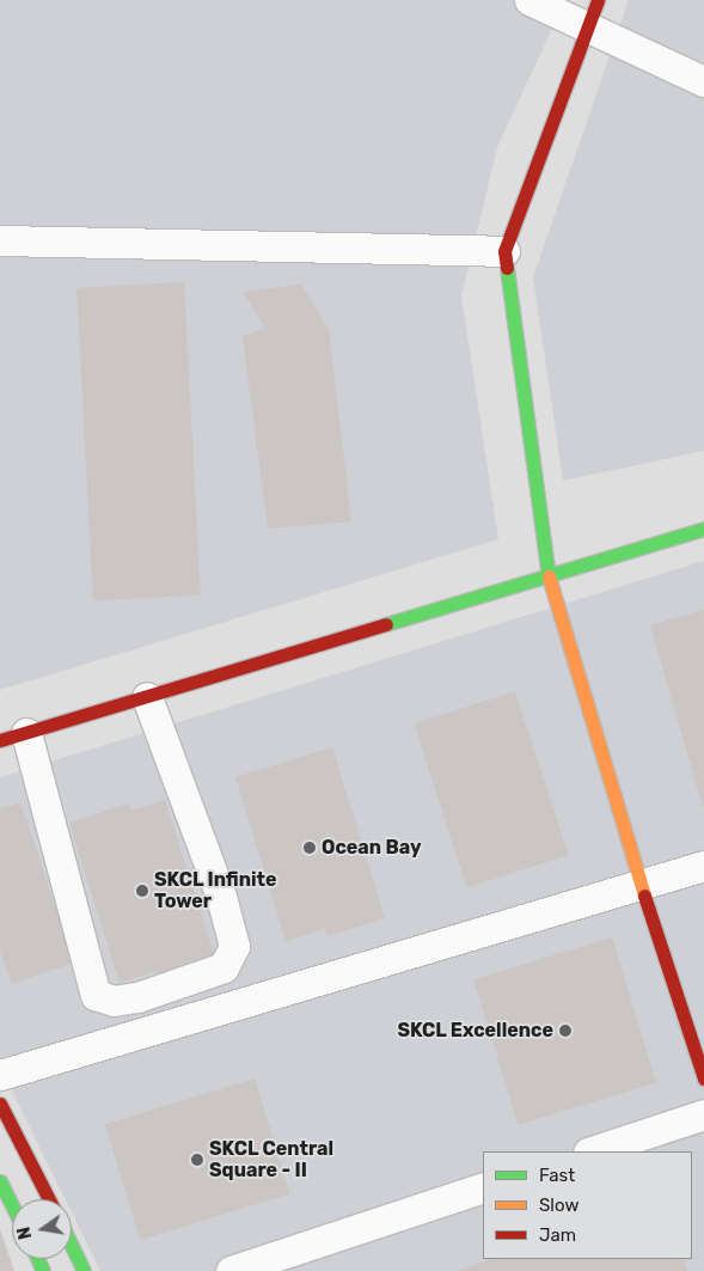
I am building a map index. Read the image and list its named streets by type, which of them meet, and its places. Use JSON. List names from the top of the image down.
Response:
{
  "places": [
    "Ocean Bay",
    "SKCL Infinite Tower",
    "SKCL Excellence",
    "SKCL Central Square - II"
  ],
  "legend": ["Fast", "Slow", "Jam"],
  "north": "left"
}
